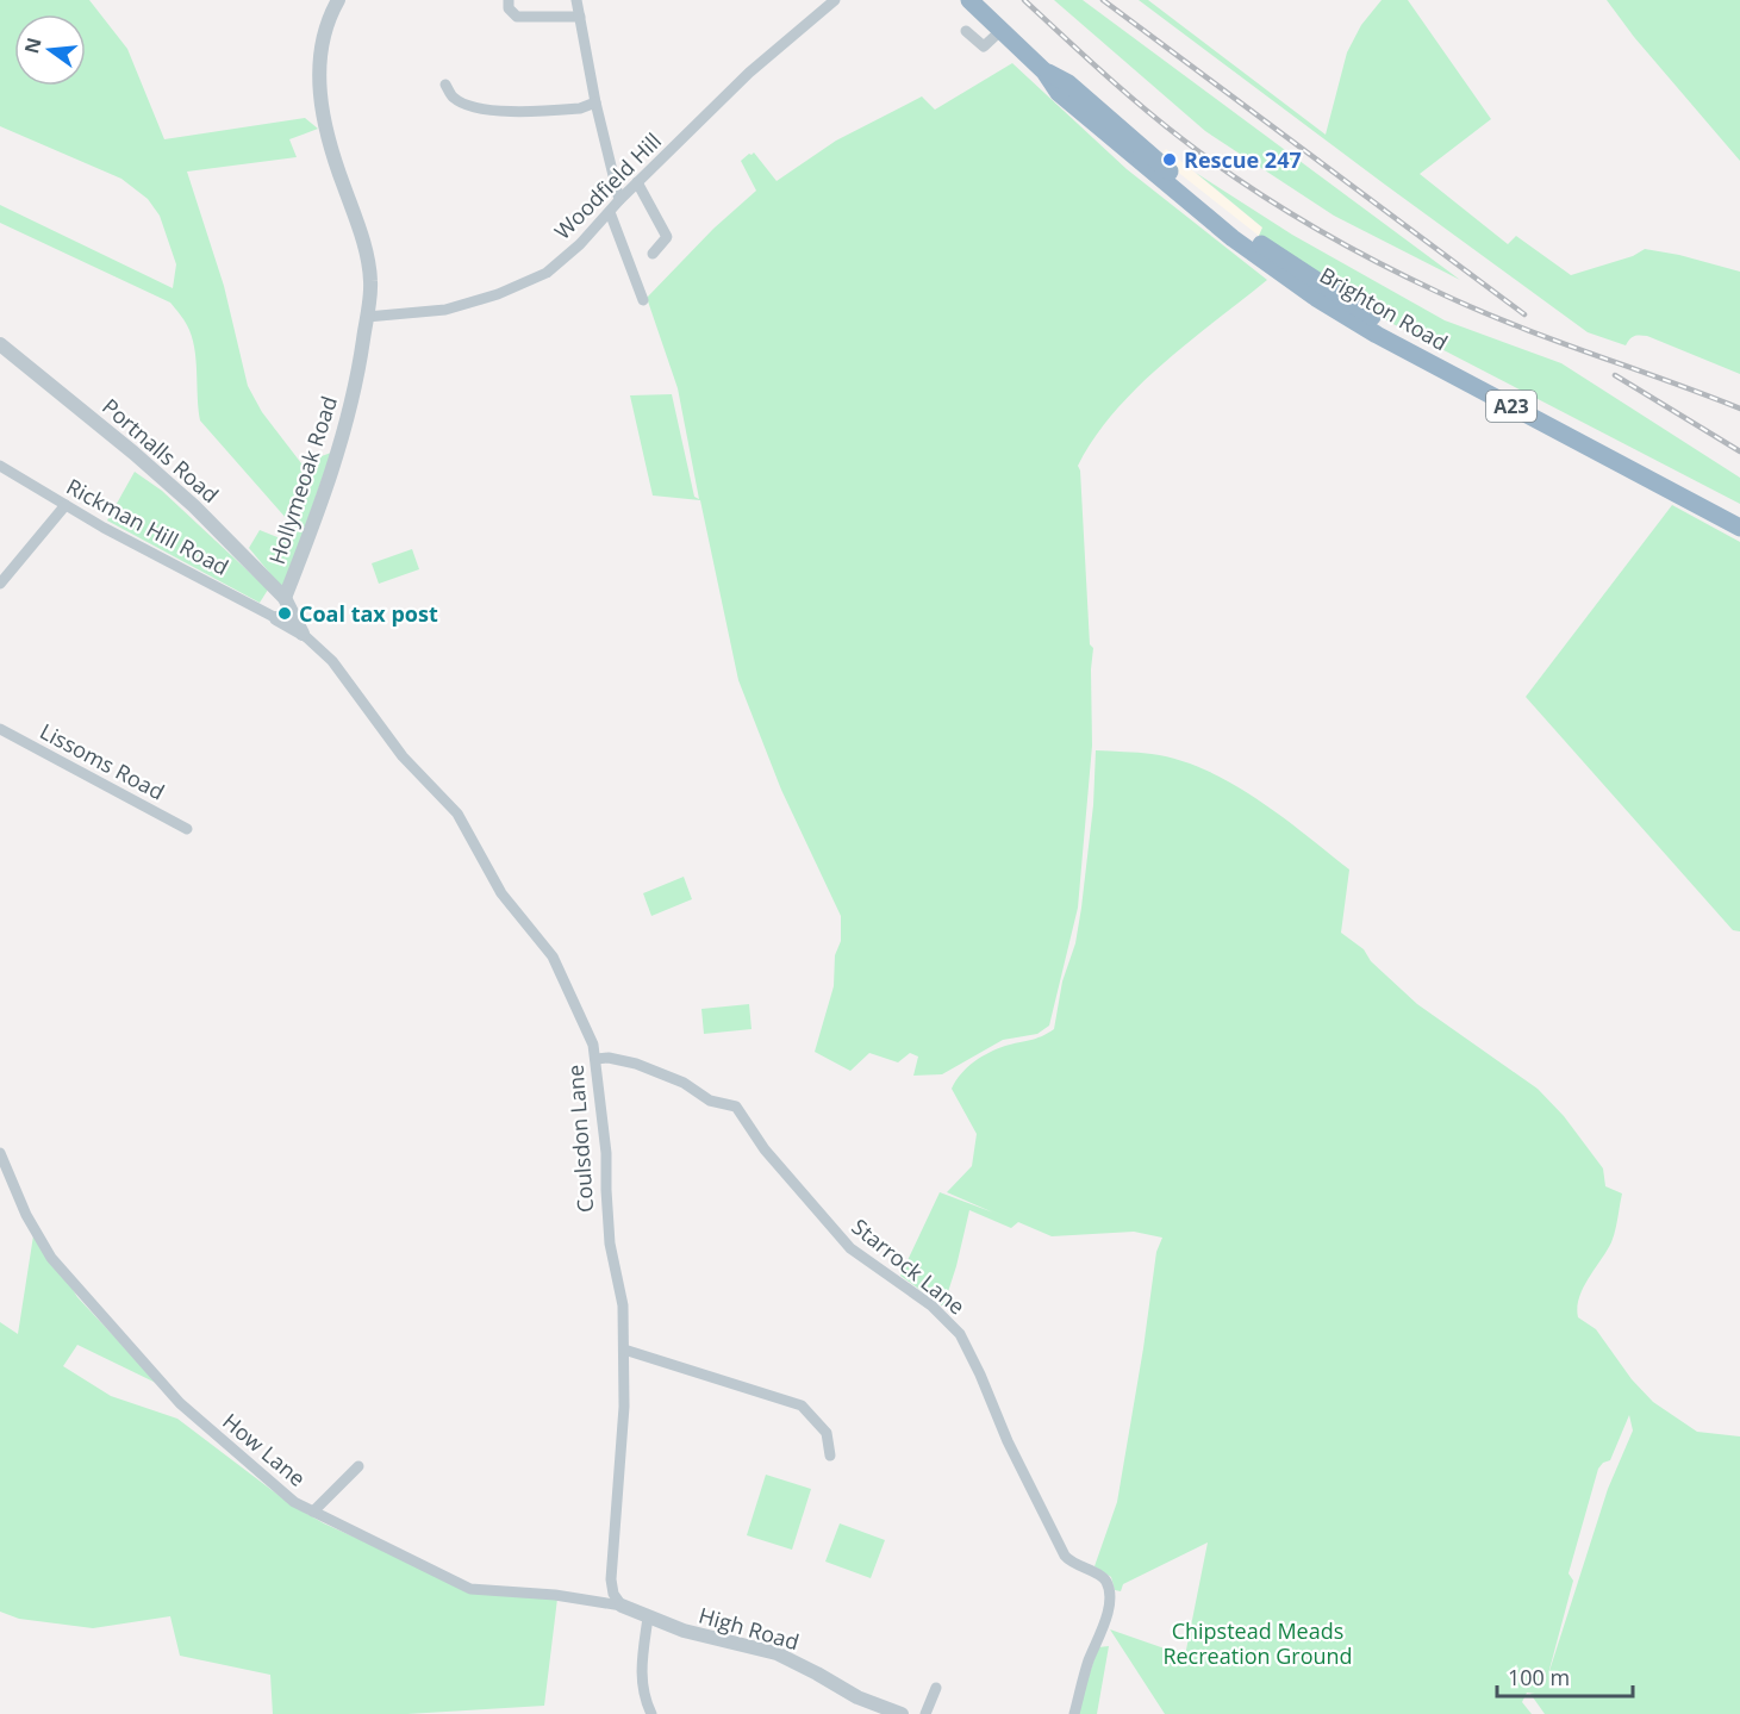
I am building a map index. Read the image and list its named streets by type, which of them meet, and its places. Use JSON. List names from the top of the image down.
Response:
{
  "streets": {
    "highway": ["Brighton Road", "A23"],
    "street": [
      "Woodfield Hill",
      "Portnalls Road",
      "Hollymeoak Road",
      "Rickman Hill Road",
      "Lissoms Road",
      "Coulsdon Lane",
      "Starrock Lane",
      "How Lane",
      "High Road"
    ]
  },
  "crossings": [
    ["Woodfield Hill", "Hollymeoak Road"],
    ["Portnalls Road", "Hollymeoak Road"],
    ["Portnalls Road", "Coulsdon Lane"],
    ["Hollymeoak Road", "Coulsdon Lane"],
    ["Rickman Hill Road", "Coulsdon Lane"],
    ["Coulsdon Lane", "Starrock Lane"],
    ["Coulsdon Lane", "How Lane"],
    ["Coulsdon Lane", "High Road"],
    ["How Lane", "High Road"]
  ],
  "parks": ["Chipstead Meads Recreation Ground"],
  "places": ["Rescue 247", "Coal tax post"],
  "scale_bar": "100 m",
  "north": "left"
}
